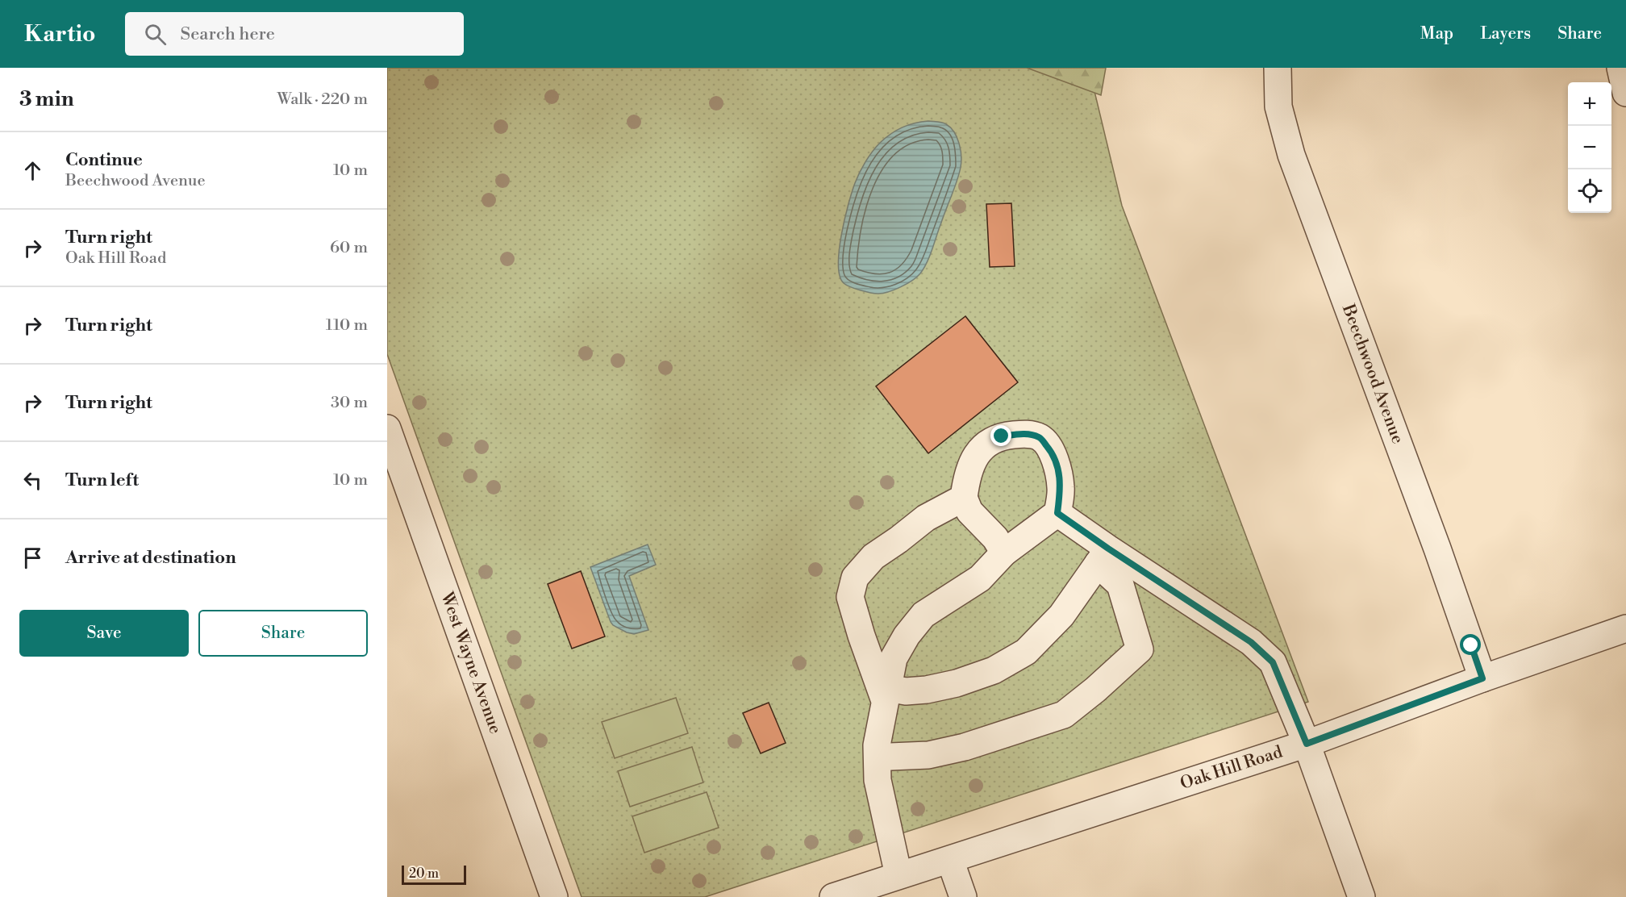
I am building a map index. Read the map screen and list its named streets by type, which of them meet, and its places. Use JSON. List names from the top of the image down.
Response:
{
  "streets": {
    "street": ["Beechwood Avenue", "West Wayne Avenue", "Oak Hill Road"]
  },
  "crossings": [
    ["Beechwood Avenue", "Oak Hill Road"]
  ],
  "scale_bar": "20 m",
  "page": {
    "header": "Kartio",
    "search": "Search here",
    "nav": ["Map", "Layers", "Share"],
    "heading": ["3 min", "Walk · 220 m"],
    "map_buttons": ["+", "−"],
    "list": [
      ["Continue", "Beechwood Avenue", "10 m"],
      ["Turn right", "Oak Hill Road", "60 m"],
      ["Turn right", "110 m"],
      ["Turn right", "30 m"],
      ["Turn left", "10 m"],
      "Arrive at destination"
    ],
    "buttons": ["Save", "Share"],
    "scale": "20 m"
  }
}
